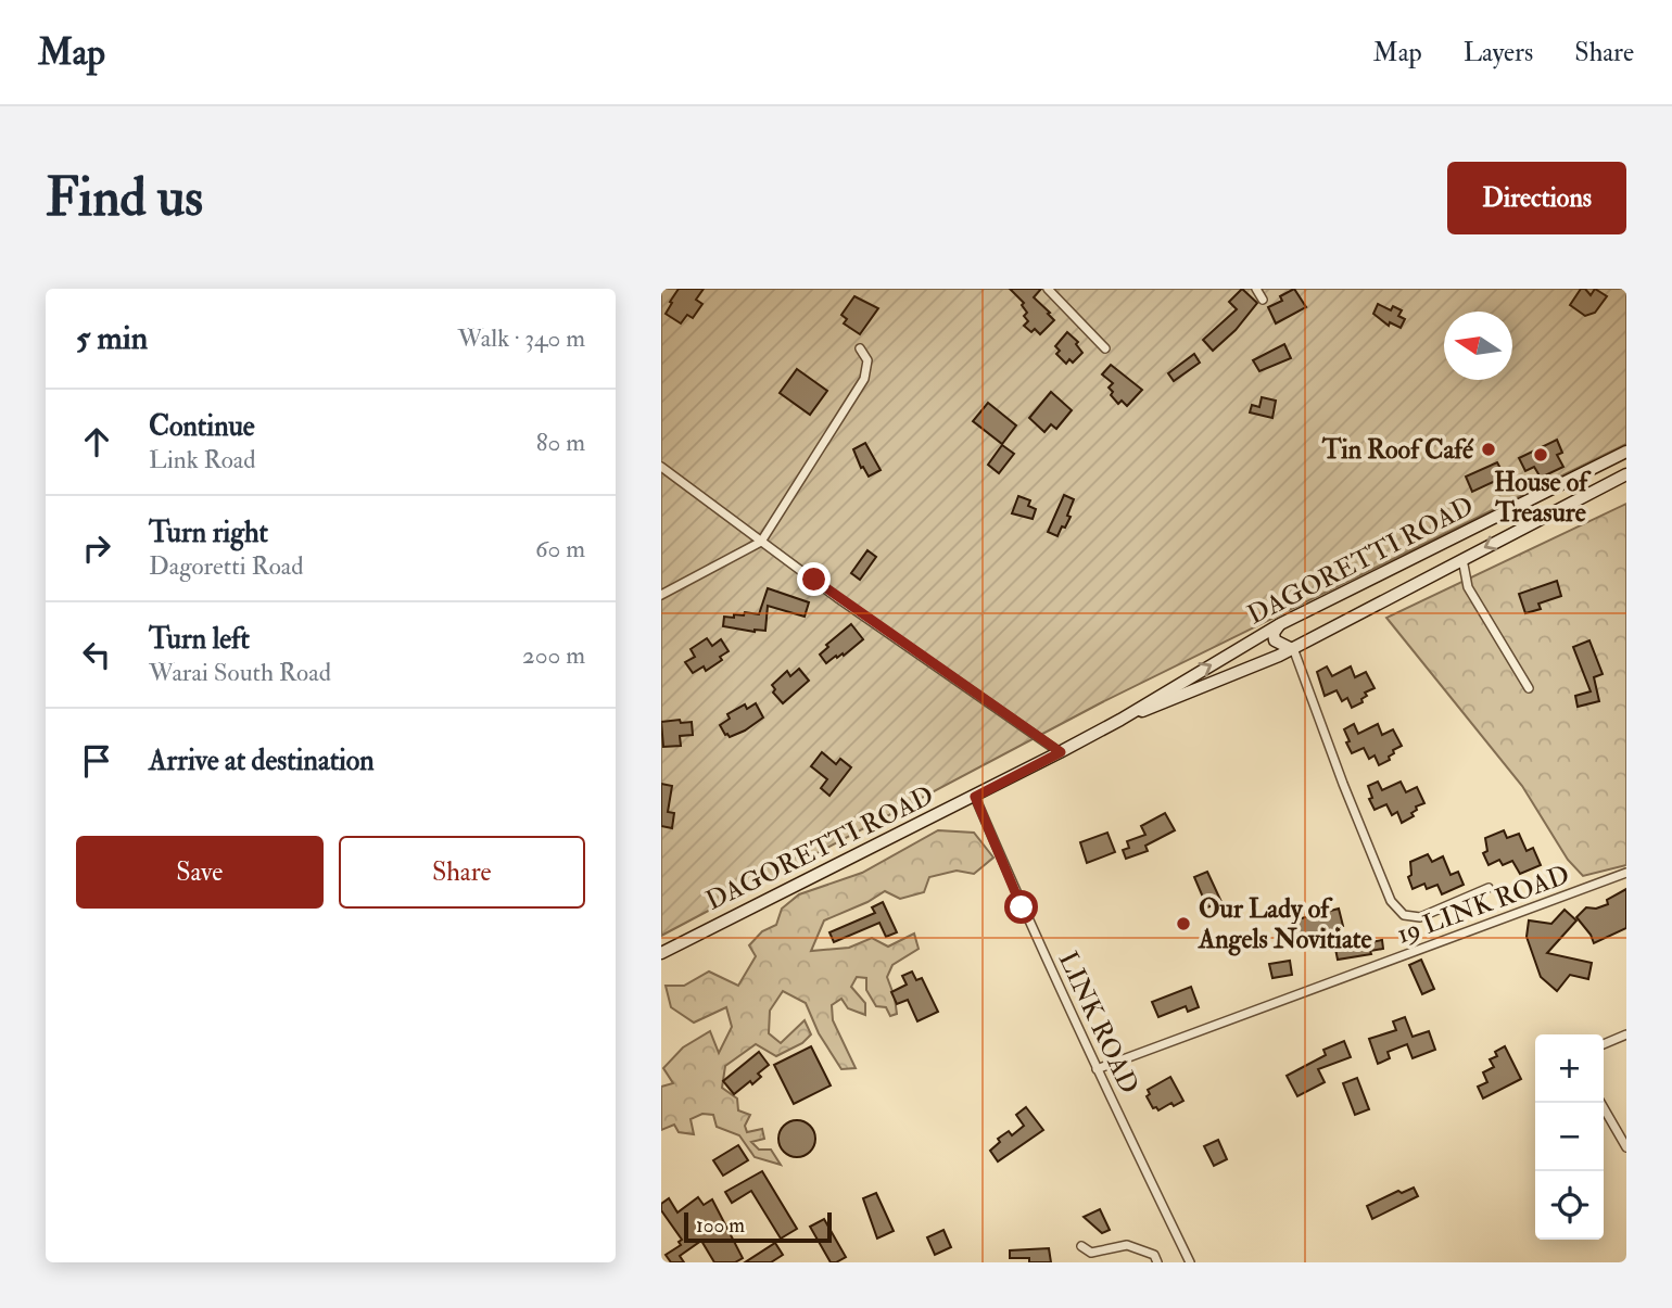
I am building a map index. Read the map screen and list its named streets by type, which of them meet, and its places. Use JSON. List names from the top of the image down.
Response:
{
  "streets": {
    "main road": ["DAGORETTI ROAD"],
    "street": ["19 LINK ROAD", "LINK ROAD"]
  },
  "crossings": [
    ["DAGORETTI ROAD", "LINK ROAD"],
    ["19 LINK ROAD", "LINK ROAD"]
  ],
  "places": ["Tin Roof Café", "House of Treasure", "Our Lady of Angels Novitiate"],
  "scale_bar": "100 m",
  "north": "left",
  "page": {
    "header": "Map",
    "nav": ["Map", "Layers", "Share"],
    "buttons": [
      "Directions",
      ["Save", "Share"]
    ],
    "title": "Find us",
    "heading": ["5 min", "Walk · 340 m"],
    "list": [
      ["Continue", "Link Road", "80 m"],
      ["Turn right", "Dagoretti Road", "60 m"],
      ["Turn left", "Warai South Road", "200 m"],
      "Arrive at destination"
    ],
    "map_buttons": ["+", "−"],
    "scale": "100 m"
  }
}
